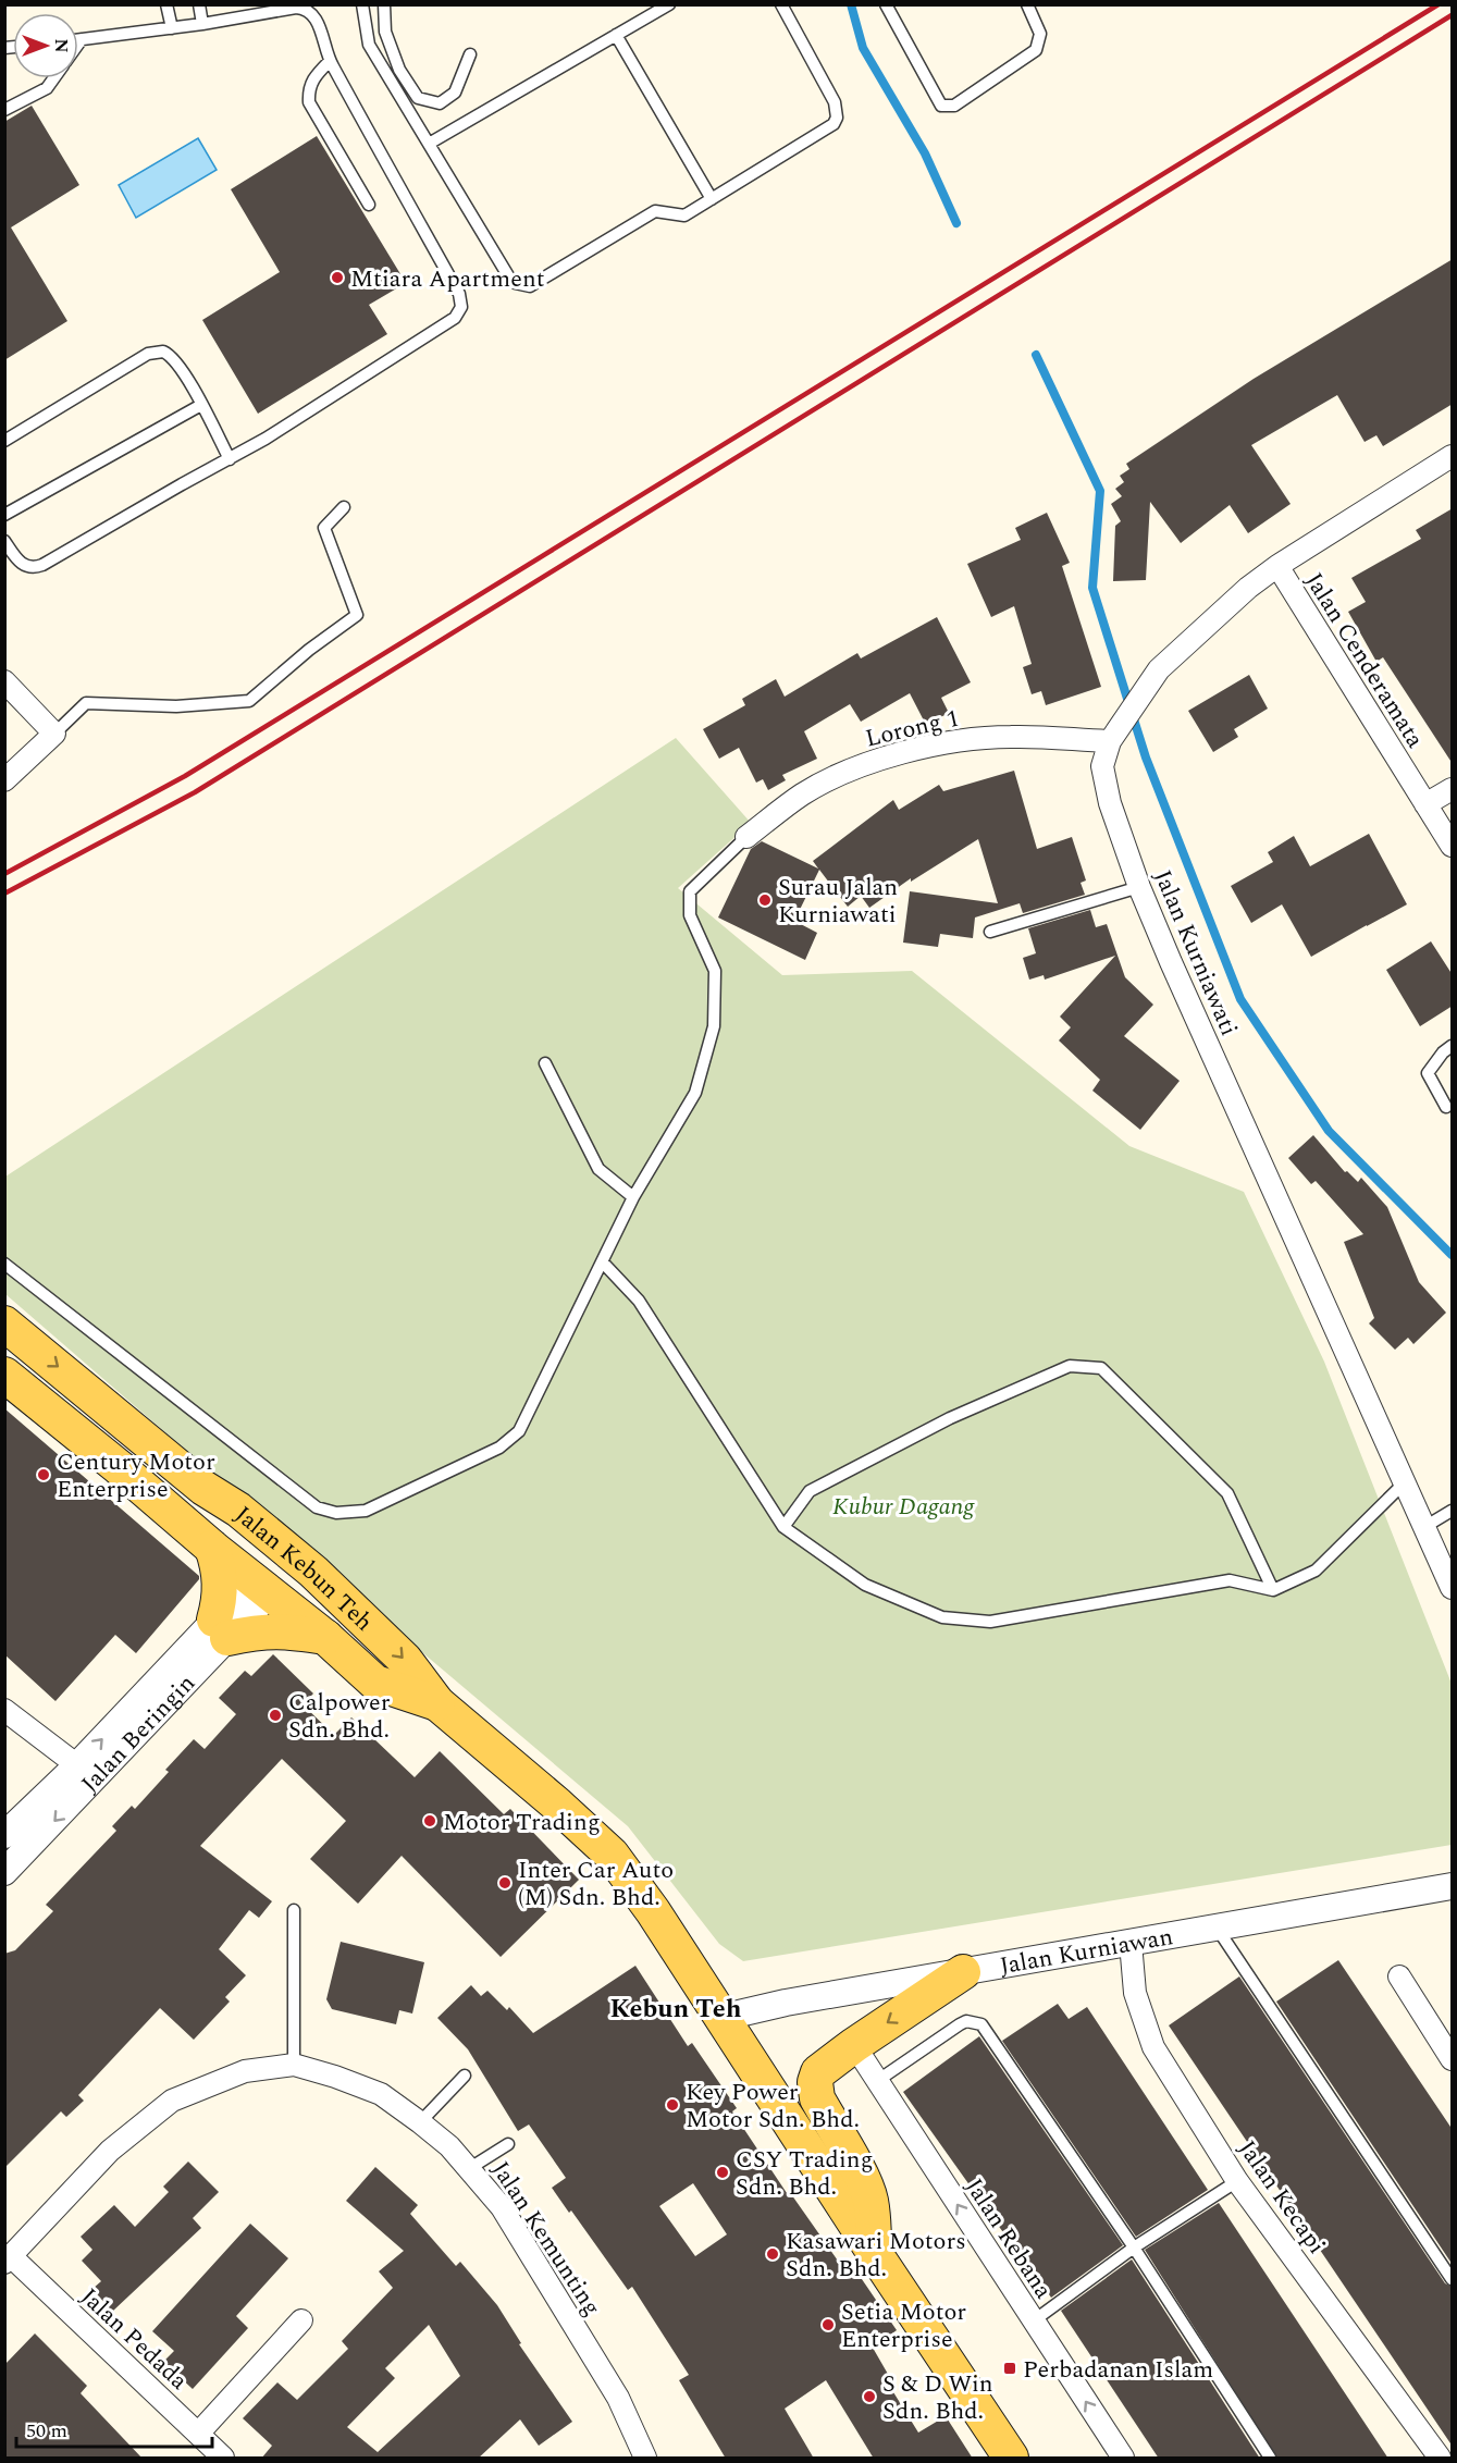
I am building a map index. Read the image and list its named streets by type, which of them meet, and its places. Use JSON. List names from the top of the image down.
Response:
{
  "streets": {
    "main road": ["Jalan Kebun Teh"],
    "street": [
      "Jalan Cenderamata",
      "Lorong 1",
      "Jalan Kurniawati",
      "Jalan Beringin",
      "Jalan Kurniawan",
      "Jalan Kecapi",
      "Jalan Kemunting",
      "Jalan Rebana",
      "Jalan Pedada"
    ]
  },
  "crossings": [
    ["Jalan Cenderamata", "Jalan Kurniawati"],
    ["Lorong 1", "Jalan Kurniawati"],
    ["Jalan Kebun Teh", "Jalan Beringin"],
    ["Jalan Kebun Teh", "Jalan Kurniawan"],
    ["Jalan Kurniawan", "Jalan Kecapi"],
    ["Jalan Kemunting", "Jalan Pedada"]
  ],
  "one_way": ["Jalan Rebana"],
  "districts": ["Kebun Teh"],
  "parks": ["Kubur Dagang"],
  "places": {
    "other": [
      "Mtiara Apartment",
      "Surau Jalan Kurniawati",
      "Century Motor Enterprise",
      "Calpower Sdn. Bhd.",
      "Motor Trading",
      "Inter Car Auto (M) Sdn. Bhd.",
      "Key Power Motor Sdn. Bhd.",
      "CSY Trading Sdn. Bhd.",
      "Kasawari Motors Sdn. Bhd.",
      "Setia Motor Enterprise",
      "S & D Win Sdn. Bhd."
    ],
    "transit": ["Perbadanan Islam"]
  },
  "scale_bar": "50 m",
  "north": "right"
}
